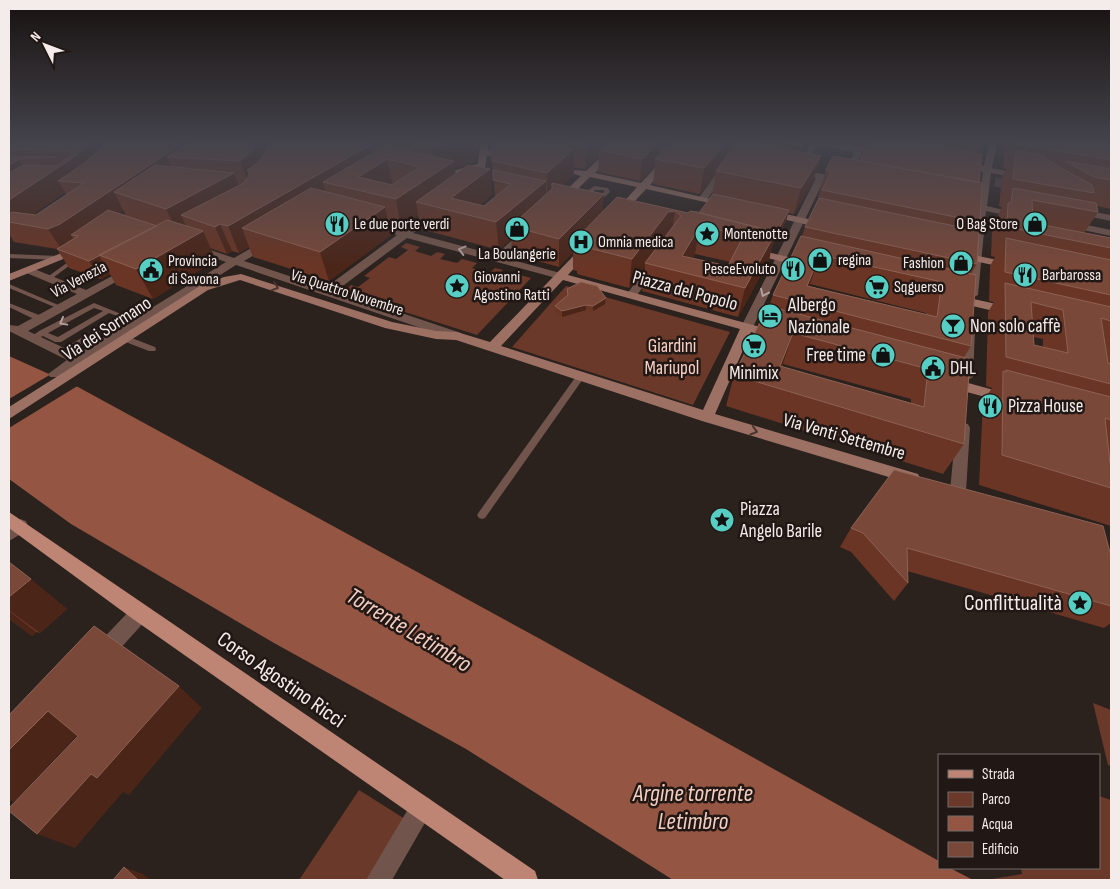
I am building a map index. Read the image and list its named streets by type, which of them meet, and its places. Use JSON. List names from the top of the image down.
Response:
{
  "streets": {
    "main road": ["Corso Agostino Ricci"],
    "street": [
      "Via Venezia",
      "Piazza del Popolo",
      "Via Quattro Novembre",
      "Via dei Sormano",
      "Via Venti Settembre"
    ]
  },
  "crossings": [
    ["Piazza del Popolo", "Via Venti Settembre"],
    ["Via Quattro Novembre", "Via dei Sormano"]
  ],
  "water": ["Torrente Letimbro", "Argine torrente Letimbro"],
  "parks": ["Giardini Mariupol"],
  "places": {
    "restaurant": [
      "Le due porte verdi",
      "PesceEvoluto",
      "Barbarossa",
      "Pizza House"
    ],
    "shop": [
      "O Bag Store",
      "La Boulangerie",
      "regina",
      "Fashion",
      "Free time"
    ],
    "place": [
      "Montenotte",
      "Giovanni Agostino Ratti",
      "Piazza Angelo Barile",
      "Conflittualità"
    ],
    "hospital": ["Omnia medica"],
    "public building": ["Provincia di Savona", "DHL"],
    "supermarket": ["Sqguerso", "Minimix"],
    "hotel": ["Albergo Nazionale"],
    "bar": ["Non solo caffè"]
  },
  "legend": [
    "Strada",
    "Parco",
    "Acqua",
    "Edificio"
  ],
  "north": "top left"
}
